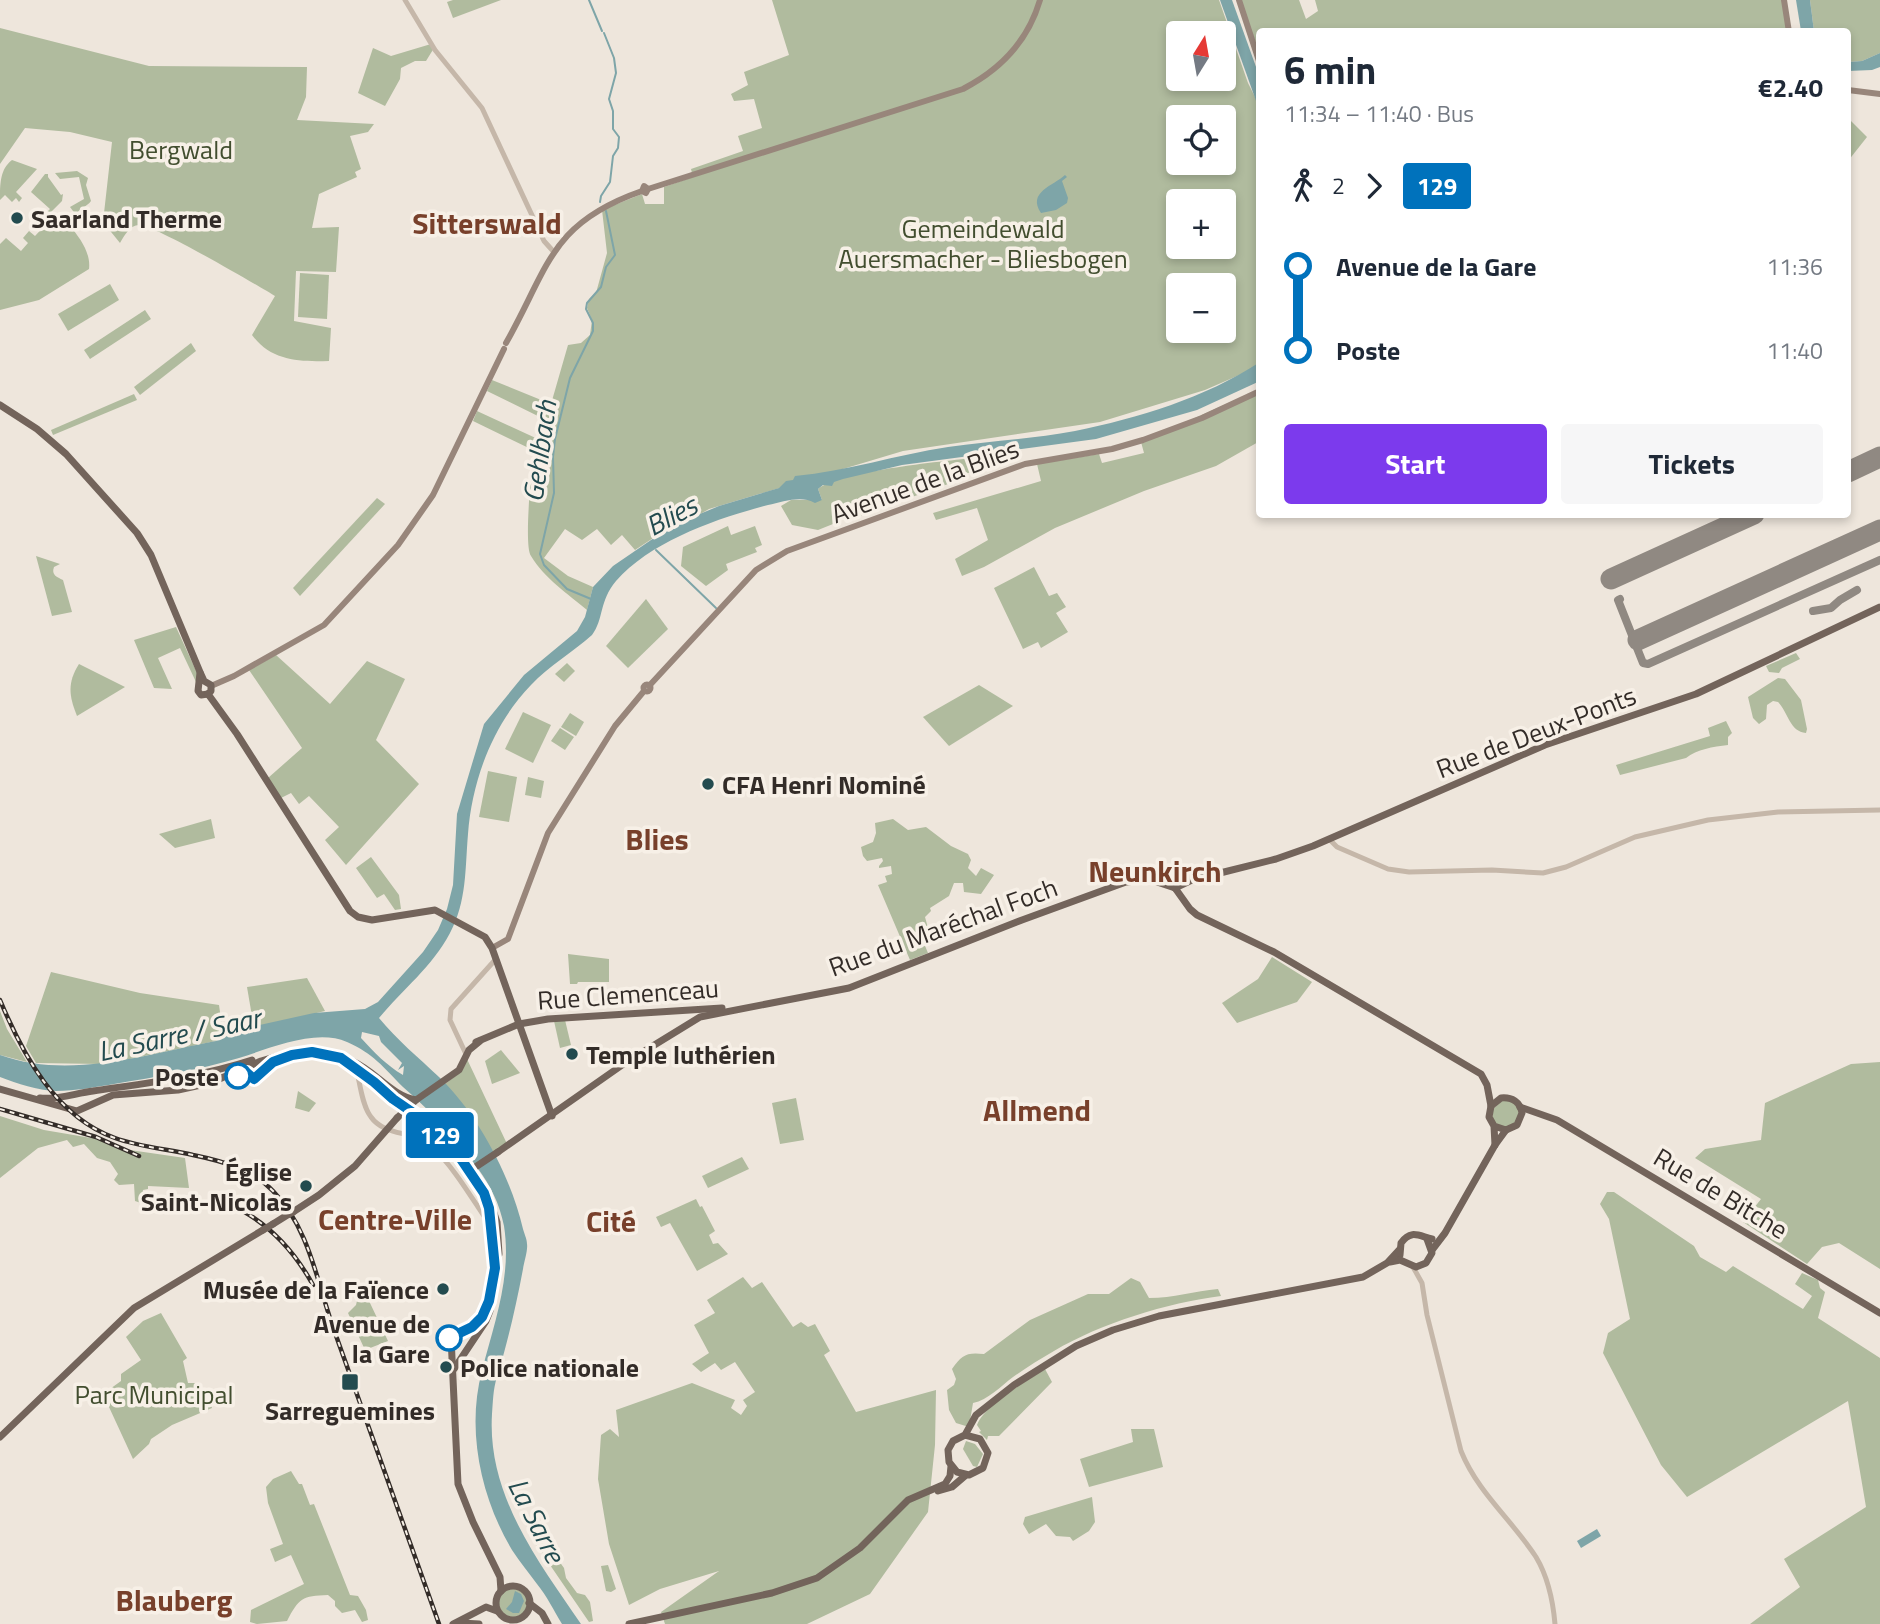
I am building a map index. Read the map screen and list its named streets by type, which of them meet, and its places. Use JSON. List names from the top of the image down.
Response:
{
  "streets": {
    "main road": [
      "Avenue de la Blies",
      "Rue de Deux-Ponts",
      "Rue du Maréchal Foch",
      "Rue Clemenceau",
      "Rue de Bitche"
    ]
  },
  "crossings": [
    ["Rue de Deux-Ponts", "Rue du Maréchal Foch"],
    ["Rue du Maréchal Foch", "Rue Clemenceau"]
  ],
  "districts": [
    "Sitterswald",
    "Blies",
    "Neunkirch",
    "Allmend",
    "Centre-Ville",
    "Cité",
    "Blauberg"
  ],
  "water": [
    "Gehlbach",
    "Blies",
    "La Sarre / Saar",
    "La Sarre"
  ],
  "parks": ["Bergwald", "Gemeindewald Auersmacher - Bliesbogen", "Parc Municipal"],
  "places": {
    "other": [
      "Saarland Therme",
      "CFA Henri Nominé",
      "Temple luthérien",
      "Poste",
      "Église Saint-Nicolas",
      "Musée de la Faïence",
      "Avenue de la Gare",
      "Police nationale"
    ],
    "transit": ["Sarreguemines"]
  },
  "lines": ["bus line 129"],
  "north": "top",
  "page": {
    "on_map": "129",
    "map_buttons": ["+", "−"],
    "heading": ["6 min", "11:34 – 11:40 · Bus", "€2.40"],
    "legs": ["2", "129"],
    "list": [
      {
        "name": "Avenue de la Gare",
        "value": "11:36"
      },
      {
        "name": "Poste",
        "value": "11:40"
      }
    ],
    "buttons": ["Start", "Tickets"]
  }
}
